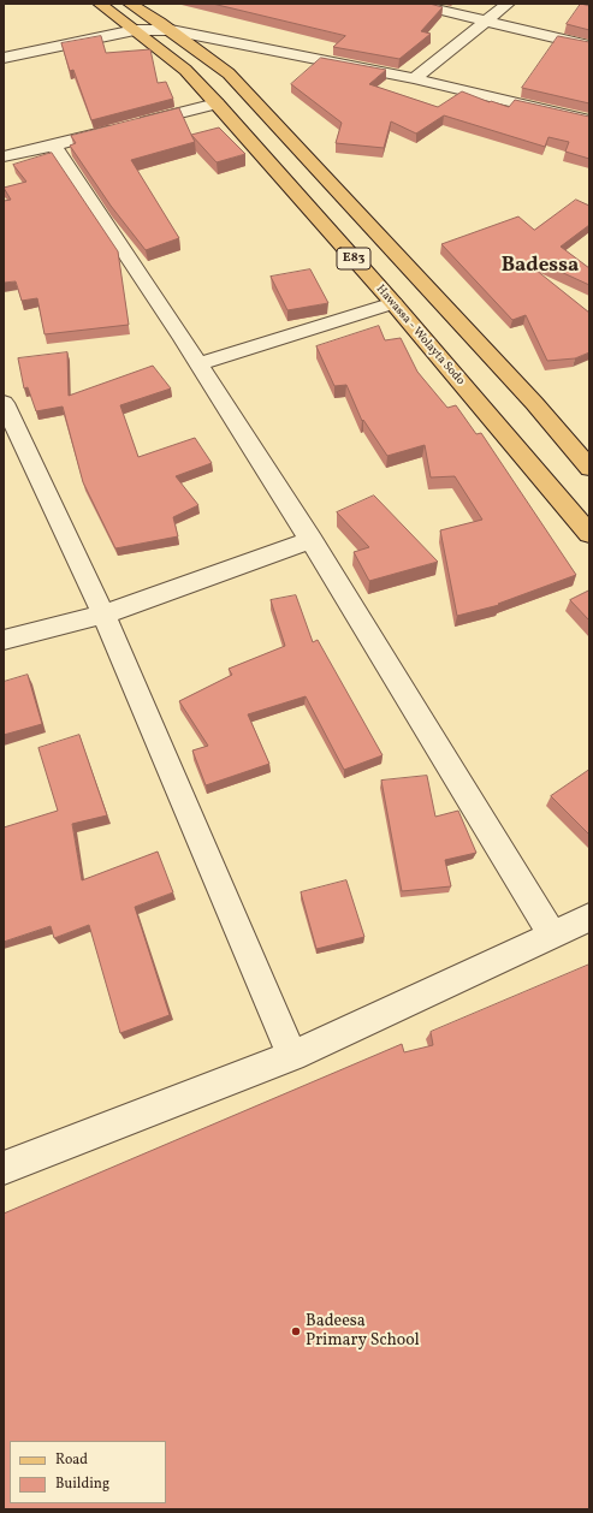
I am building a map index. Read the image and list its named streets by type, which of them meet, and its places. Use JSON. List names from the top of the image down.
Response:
{
  "streets": {
    "main road": ["E83", "Hawassa - Wolayta Sodo"]
  },
  "districts": ["Badessa"],
  "places": ["Badeesa Primary School"],
  "legend": ["Road", "Building"]
}
